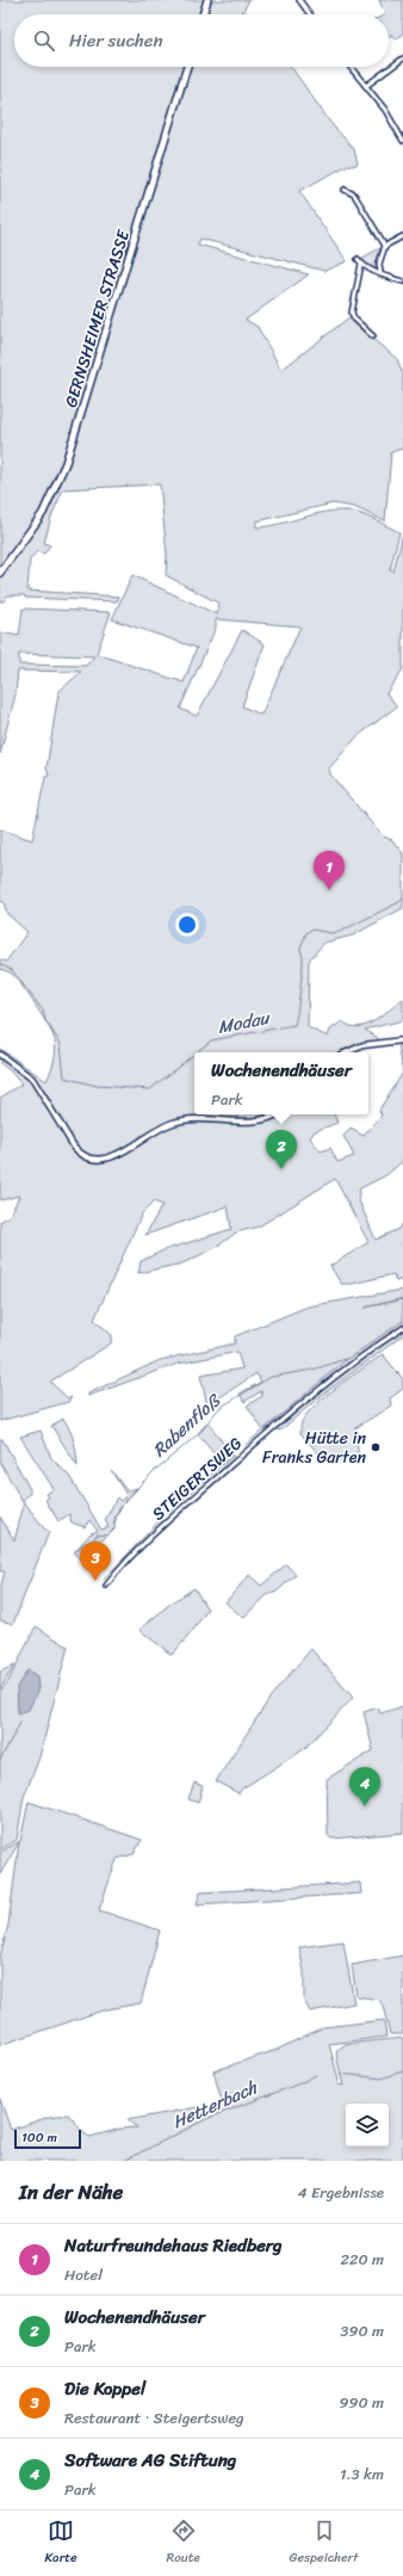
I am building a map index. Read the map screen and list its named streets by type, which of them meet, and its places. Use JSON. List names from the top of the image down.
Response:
{
  "streets": {
    "main road": ["GERNSHEIMER STRASSE"],
    "street": ["STEIGERTSWEG"]
  },
  "water": ["Modau", "Rabenfloß", "Hetterbach"],
  "places": ["Hütte in Franks Garten"],
  "scale_bar": "100 m",
  "page": {
    "search": "Hier suchen",
    "pins": [
      "1",
      "2",
      "3",
      "4"
    ],
    "popup": ["Wochenendhäuser", "Park"],
    "scale": "100 m",
    "heading": ["In der Nähe", "4 Ergebnisse"],
    "list": [
      {
        "mark": "1",
        "name": "Naturfreundehaus Riedberg",
        "note": "Hotel",
        "value": "220 m"
      },
      {
        "mark": "2",
        "name": "Wochenendhäuser",
        "note": "Park",
        "value": "390 m"
      },
      {
        "mark": "3",
        "name": "Die Koppel",
        "note": "Restaurant · Steigertsweg",
        "value": "990 m"
      },
      {
        "mark": "4",
        "name": "Software AG Stiftung",
        "note": "Park",
        "value": "1.3 km"
      }
    ],
    "nav": ["Karte", "Route", "Gespeichert"]
  }
}
